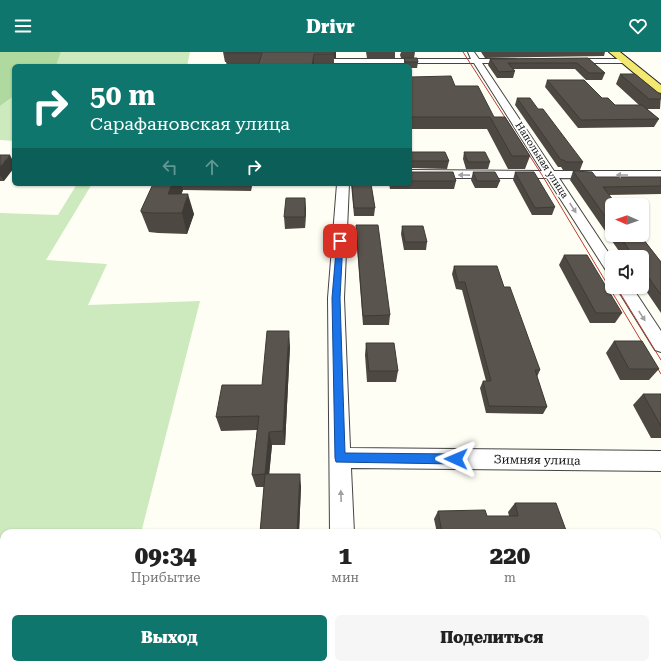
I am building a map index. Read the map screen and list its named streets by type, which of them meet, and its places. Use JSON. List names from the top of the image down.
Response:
{
  "streets": {
    "street": ["Напольная улица", "Зимняя улица"]
  },
  "one_way": ["Напольная улица"],
  "north": "left",
  "page": {
    "header": "Drivr",
    "turn": ["50 m", "Сарафановская улица"],
    "eta": [
      "09:34",
      "Прибытие",
      "1",
      "мин",
      "220",
      "m"
    ],
    "buttons": ["Выход", "Поделиться"]
  }
}
